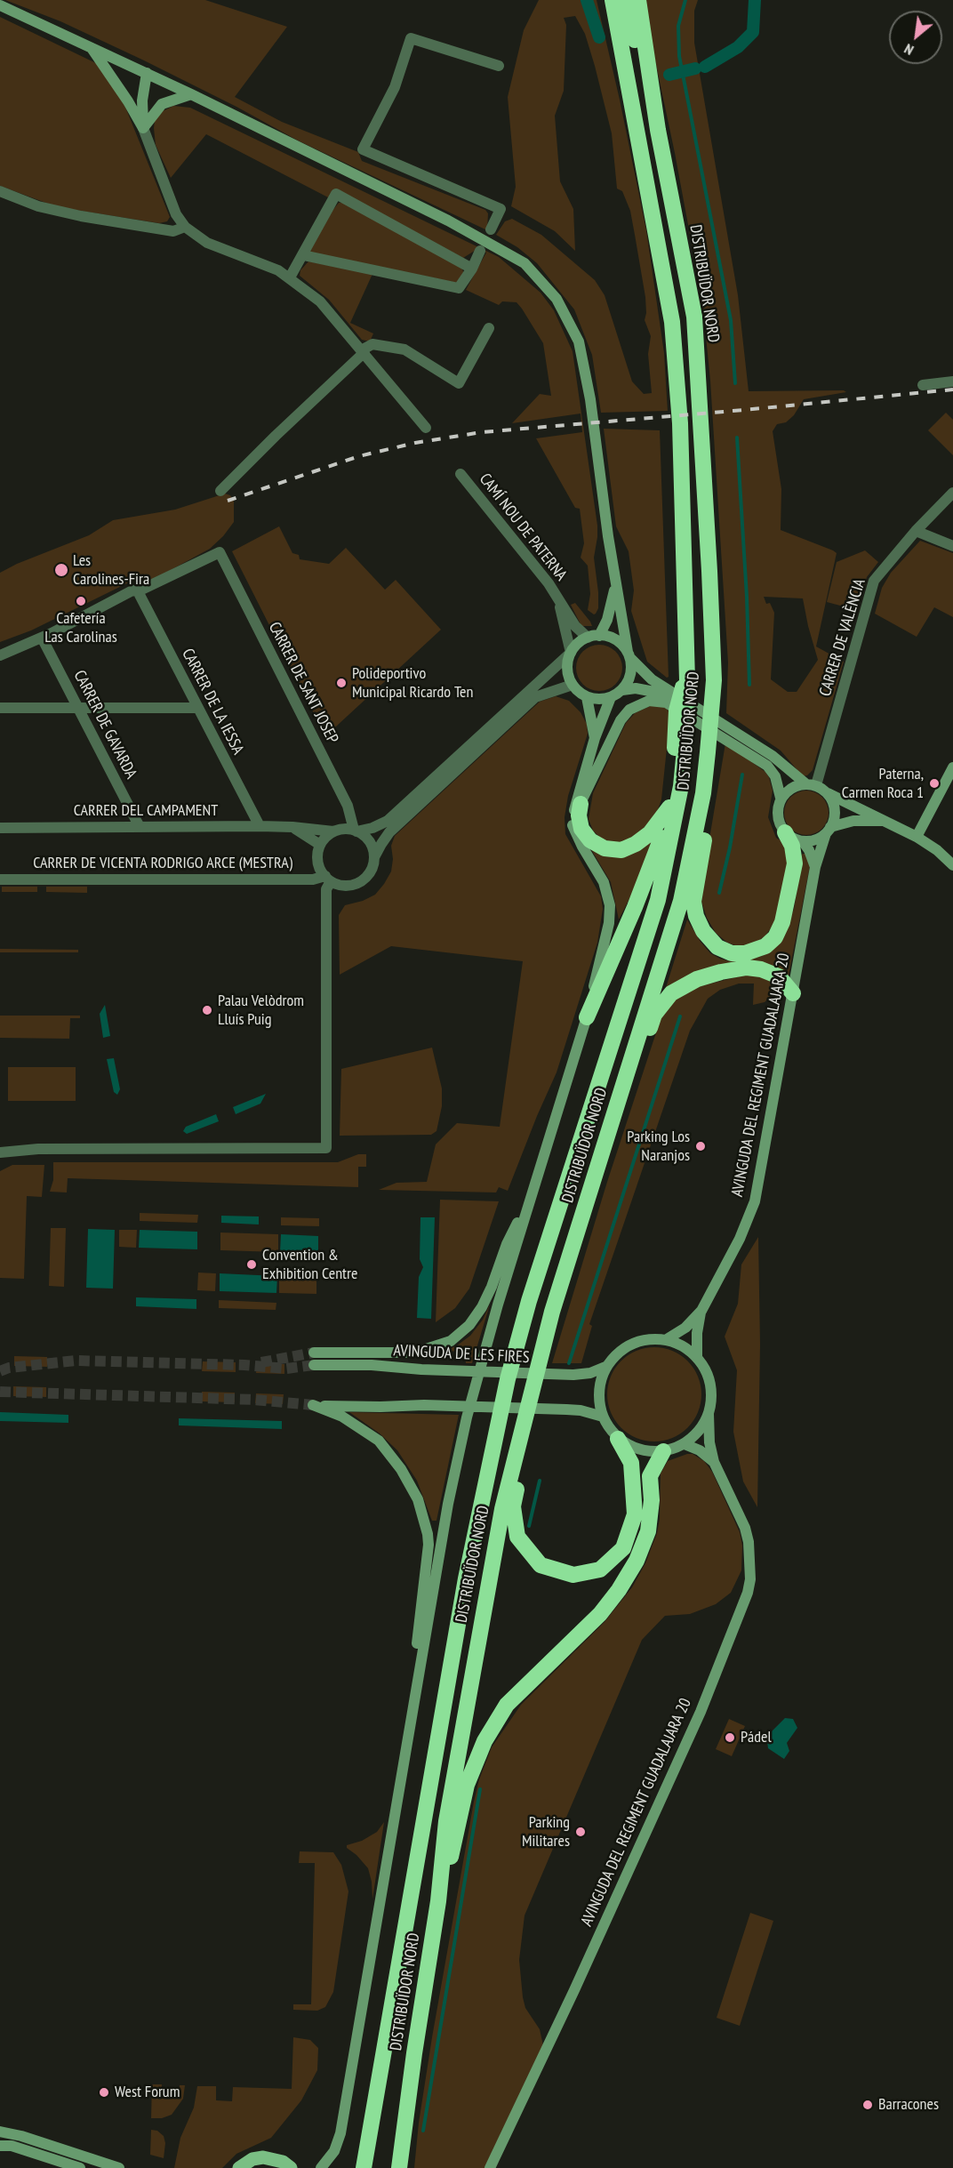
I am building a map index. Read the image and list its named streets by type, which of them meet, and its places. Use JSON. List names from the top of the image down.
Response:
{
  "streets": {
    "highway": ["DISTRIBUÏDOR NORD"],
    "street": [
      "CAMÍ NOU DE PATERNA",
      "CARRER DE VALÈNCIA",
      "CARRER DE SANT JOSEP",
      "CARRER DE LA IESSA",
      "CARRER DE GAVARDA",
      "CARRER DEL CAMPAMENT",
      "CARRER DE VICENTA RODRIGO ARCE (MESTRA)",
      "AVINGUDA DEL REGIMENT GUADALAJARA 20",
      "AVINGUDA DE LES FIRES"
    ]
  },
  "crossings": [
    ["CARRER DE VALÈNCIA", "AVINGUDA DEL REGIMENT GUADALAJARA 20"],
    ["CARRER DE SANT JOSEP", "CARRER DE LA IESSA"],
    ["CARRER DE SANT JOSEP", "CARRER DEL CAMPAMENT"],
    ["CARRER DE SANT JOSEP", "CARRER DE VICENTA RODRIGO ARCE (MESTRA)"],
    ["CARRER DE LA IESSA", "CARRER DEL CAMPAMENT"],
    ["CARRER DE GAVARDA", "CARRER DEL CAMPAMENT"],
    ["CARRER DEL CAMPAMENT", "CARRER DE VICENTA RODRIGO ARCE (MESTRA)"],
    ["AVINGUDA DEL REGIMENT GUADALAJARA 20", "AVINGUDA DE LES FIRES"]
  ],
  "places": [
    "Les Carolines-Fira",
    "Cafetería Las Carolinas",
    "Polideportivo Municipal Ricardo Ten",
    "Paterna, Carmen Roca 1",
    "Palau Velòdrom Lluís Puig",
    "Parking Los Naranjos",
    "Convention & Exhibition Centre",
    "Pádel",
    "Parking Militares",
    "West Forum",
    "Barracones"
  ],
  "north": "bottom left"
}
